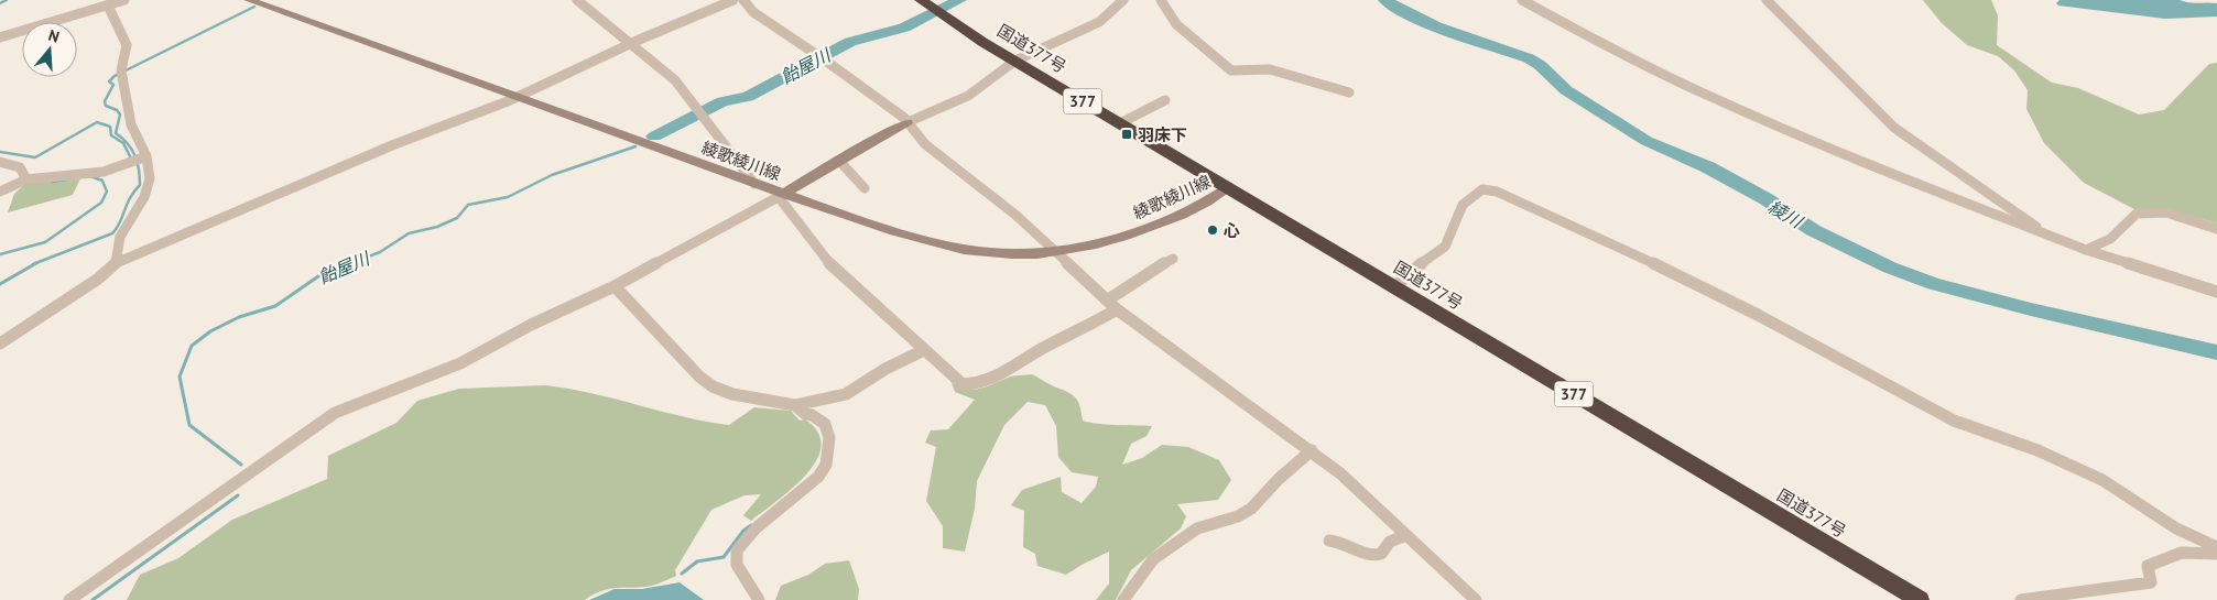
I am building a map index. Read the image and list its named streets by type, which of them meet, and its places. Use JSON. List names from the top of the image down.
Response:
{
  "streets": {
    "highway": ["国道377号", "377"],
    "main road": ["綾歌綾川線"]
  },
  "crossings": [
    ["国道377号", "綾歌綾川線"]
  ],
  "water": ["飴屋川", "綾川"],
  "places": {
    "transit": ["羽床下"],
    "other": ["心"]
  },
  "north": "top"
}
